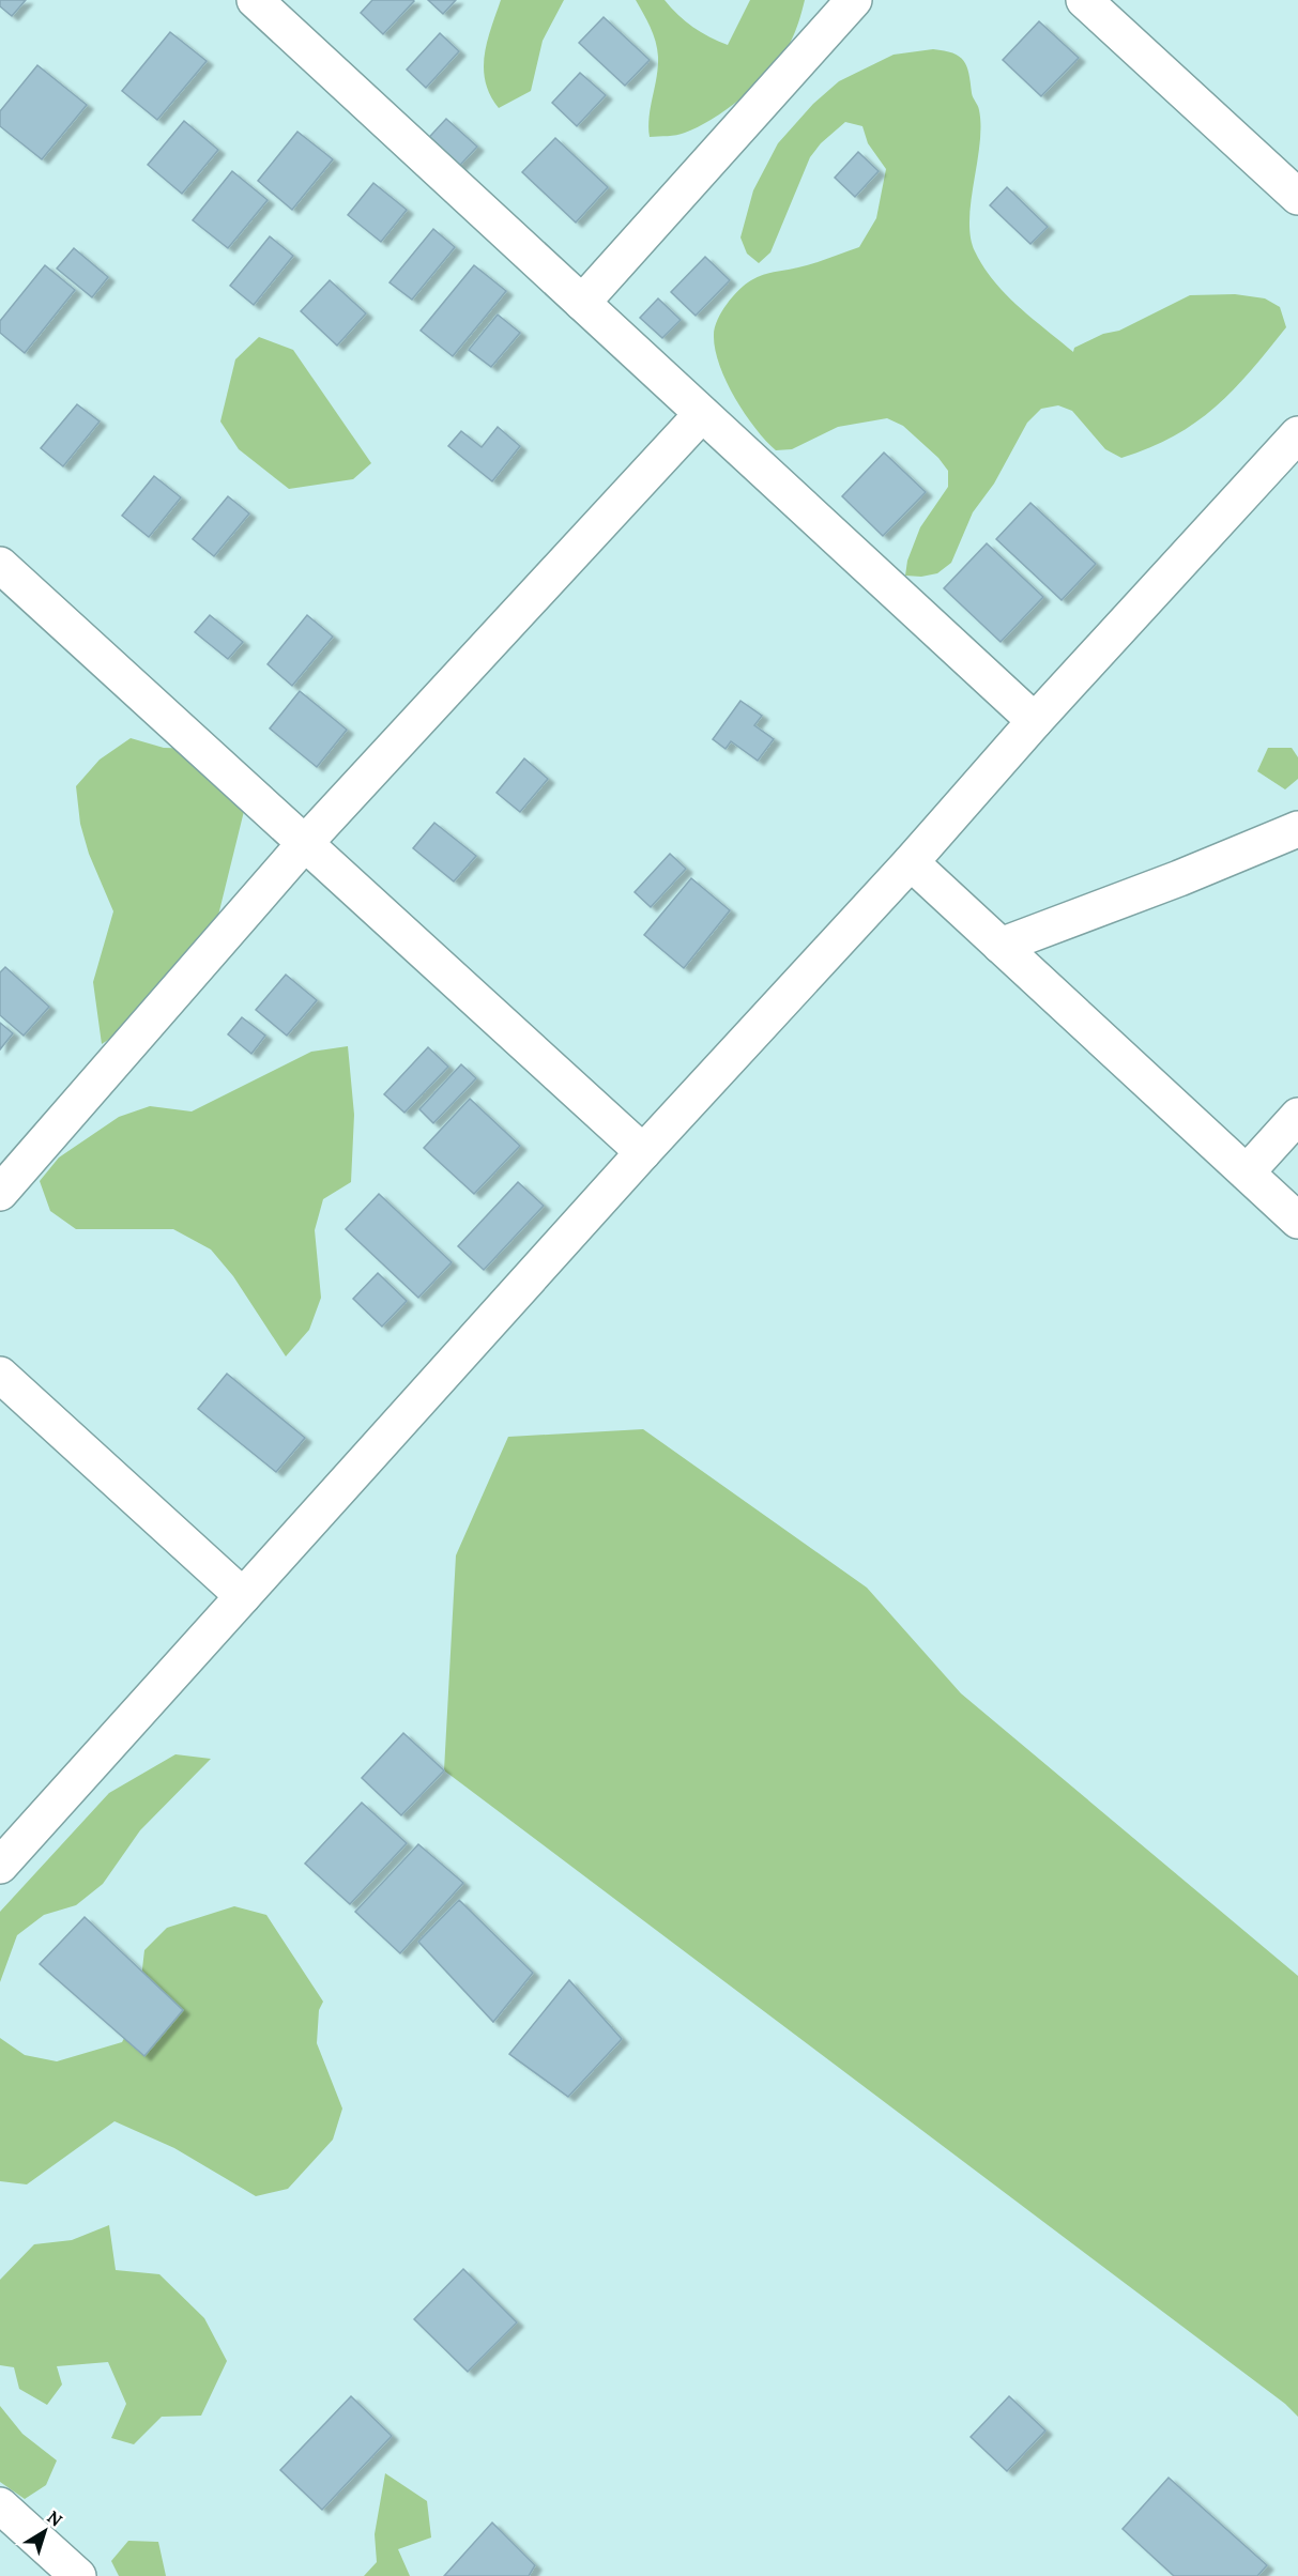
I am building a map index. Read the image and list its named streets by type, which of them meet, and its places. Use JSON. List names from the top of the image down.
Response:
{
  "north": "top right"
}
